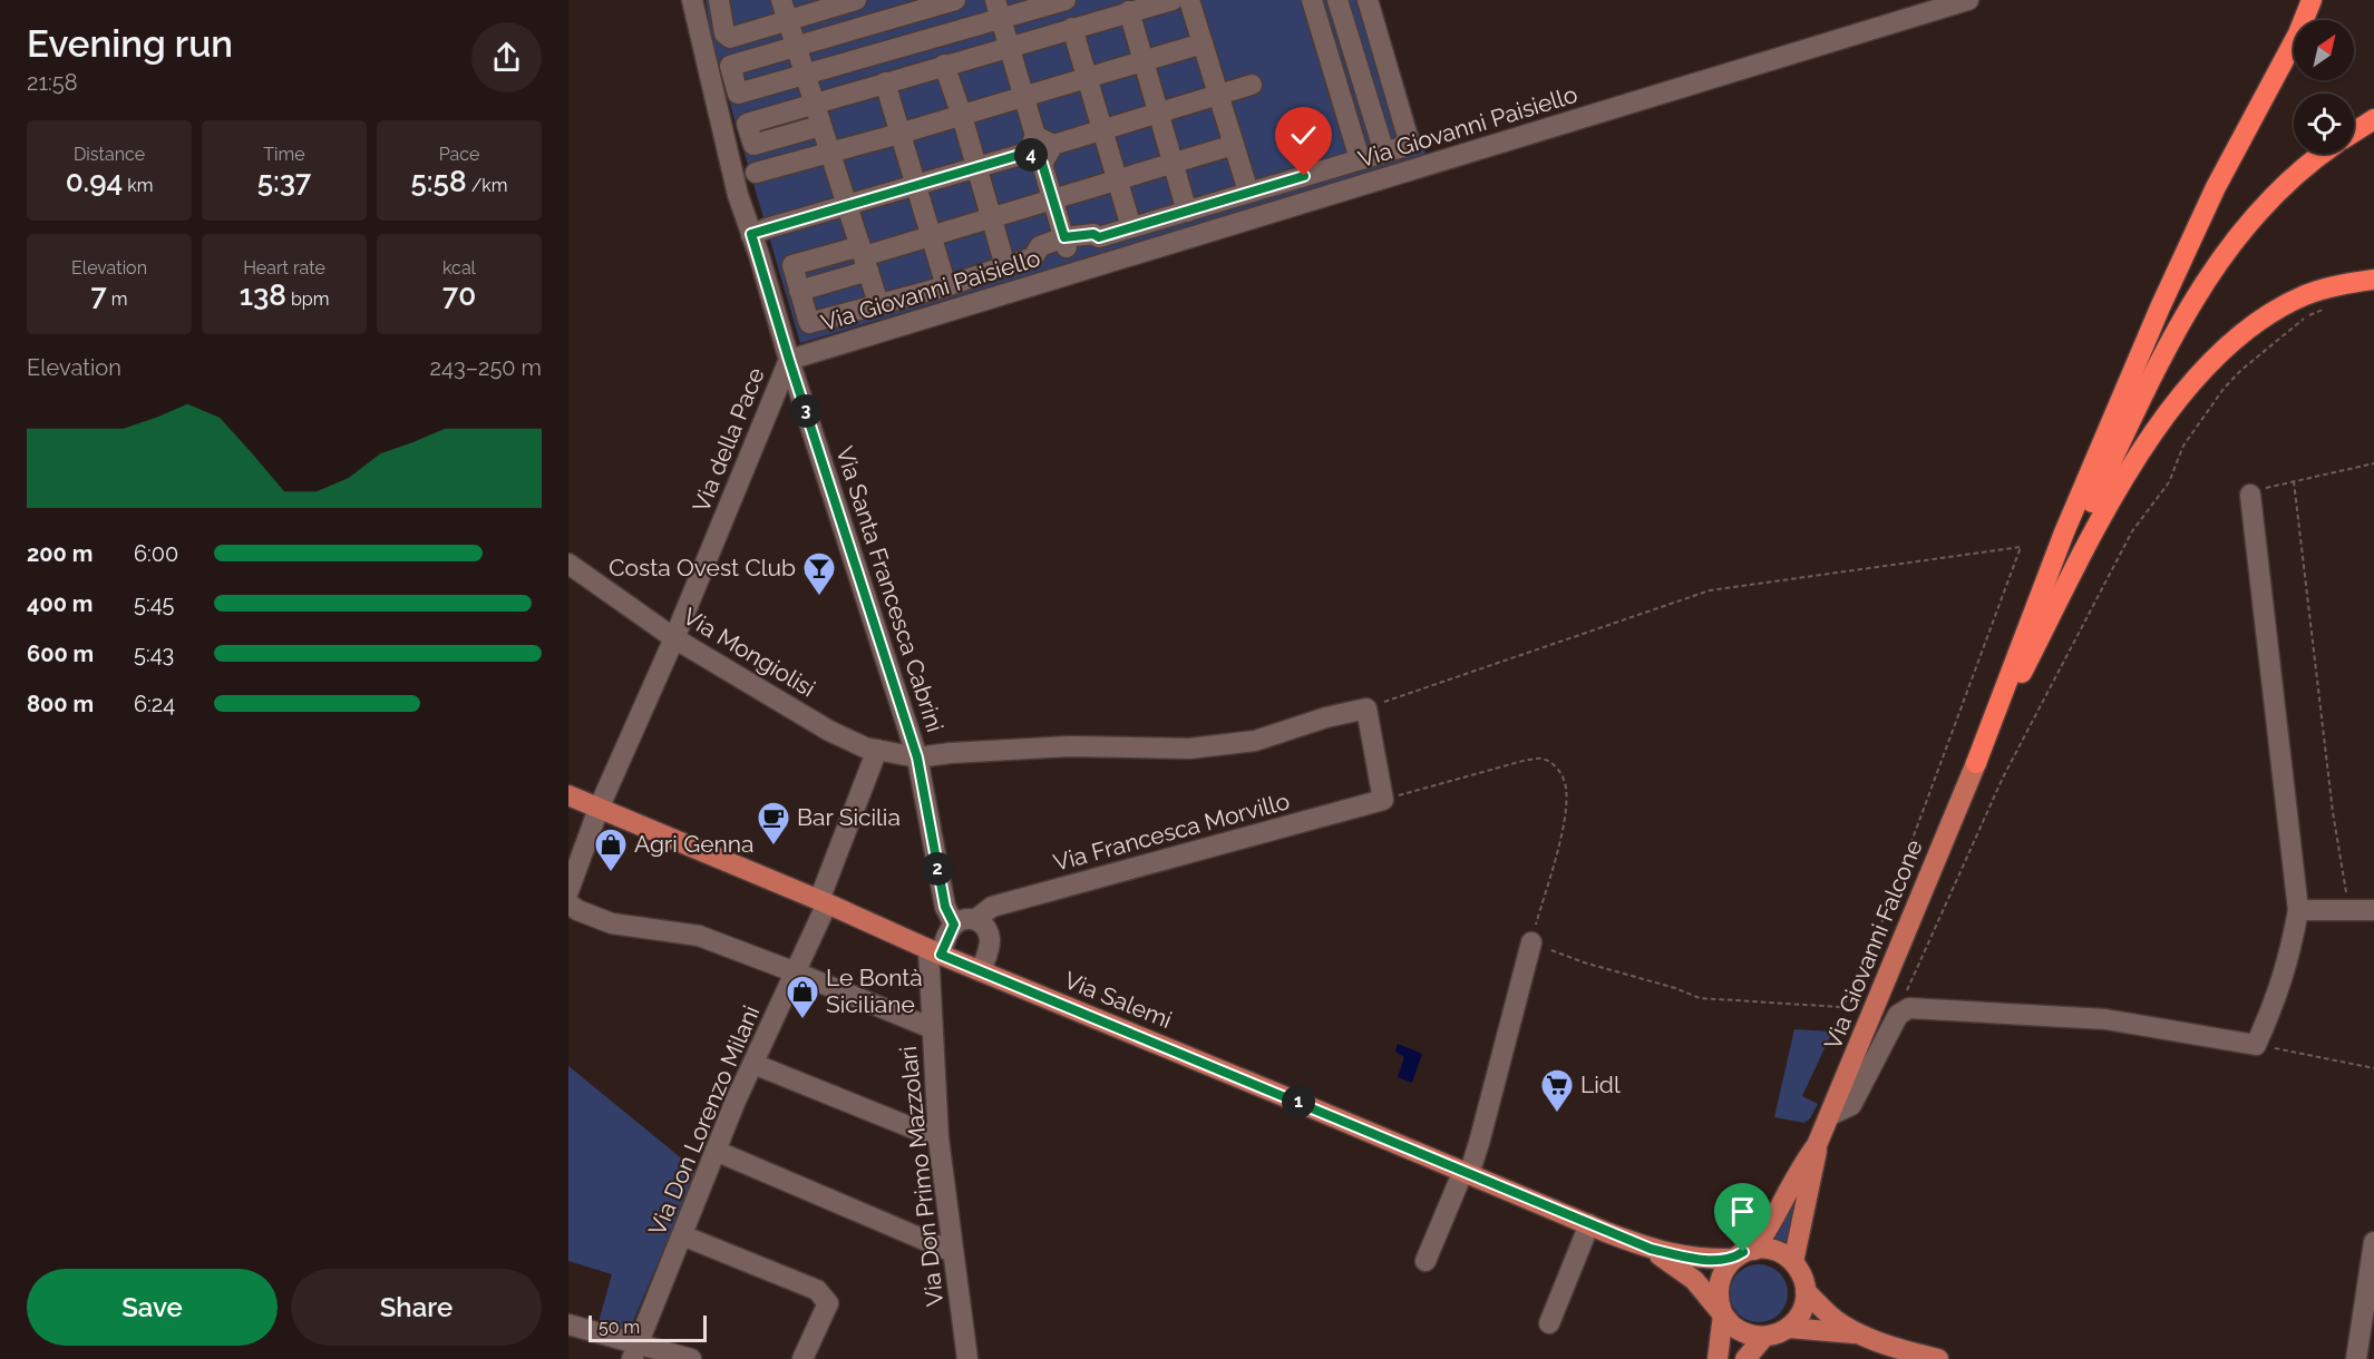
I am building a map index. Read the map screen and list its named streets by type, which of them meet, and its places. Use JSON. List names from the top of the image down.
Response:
{
  "streets": {
    "main road": ["Via Giovanni Falcone", "Via Salemi"],
    "street": [
      "Via Giovanni Paisiello",
      "Via della Pace",
      "Via Santa Francesca Cabrini",
      "Via Mongiolisi",
      "Via Francesca Morvillo",
      "Via Don Lorenzo Milani",
      "Via Don Primo Mazzolari"
    ]
  },
  "crossings": [
    ["Via Giovanni Paisiello", "Via della Pace"],
    ["Via Giovanni Paisiello", "Via Santa Francesca Cabrini"],
    ["Via della Pace", "Via Santa Francesca Cabrini"],
    ["Via della Pace", "Via Mongiolisi"],
    ["Via della Pace", "Via Salemi"],
    ["Via Santa Francesca Cabrini", "Via Mongiolisi"],
    ["Via Santa Francesca Cabrini", "Via Francesca Morvillo"],
    ["Via Mongiolisi", "Via Don Lorenzo Milani"],
    ["Via Salemi", "Via Don Lorenzo Milani"],
    ["Via Salemi", "Via Don Primo Mazzolari"]
  ],
  "places": {
    "bar": ["Costa Ovest Club"],
    "cafe": ["Bar Sicilia"],
    "shop": ["Agri Genna", "Le Bontà Siciliane"],
    "supermarket": ["Lidl"]
  },
  "scale_bar": "50 m",
  "north": "top right",
  "page": {
    "heading": ["Evening run", "21:58"],
    "stats": [
      ["Distance", "0.94 km"],
      ["Time", "5:37"],
      ["Pace", "5:58 /km"],
      ["Elevation", "7 m"],
      ["Heart rate", "138 bpm"],
      ["kcal", "70"]
    ],
    "pins": [
      "4",
      "3",
      "2",
      "1"
    ],
    "chart": ["Elevation", "243–250 m"],
    "list": [
      {
        "name": "200 m",
        "note": "6:00"
      },
      {
        "name": "400 m",
        "note": "5:45"
      },
      {
        "name": "600 m",
        "note": "5:43"
      },
      {
        "name": "800 m",
        "note": "6:24"
      }
    ],
    "buttons": ["Save", "Share"],
    "scale": "50 m"
  }
}
